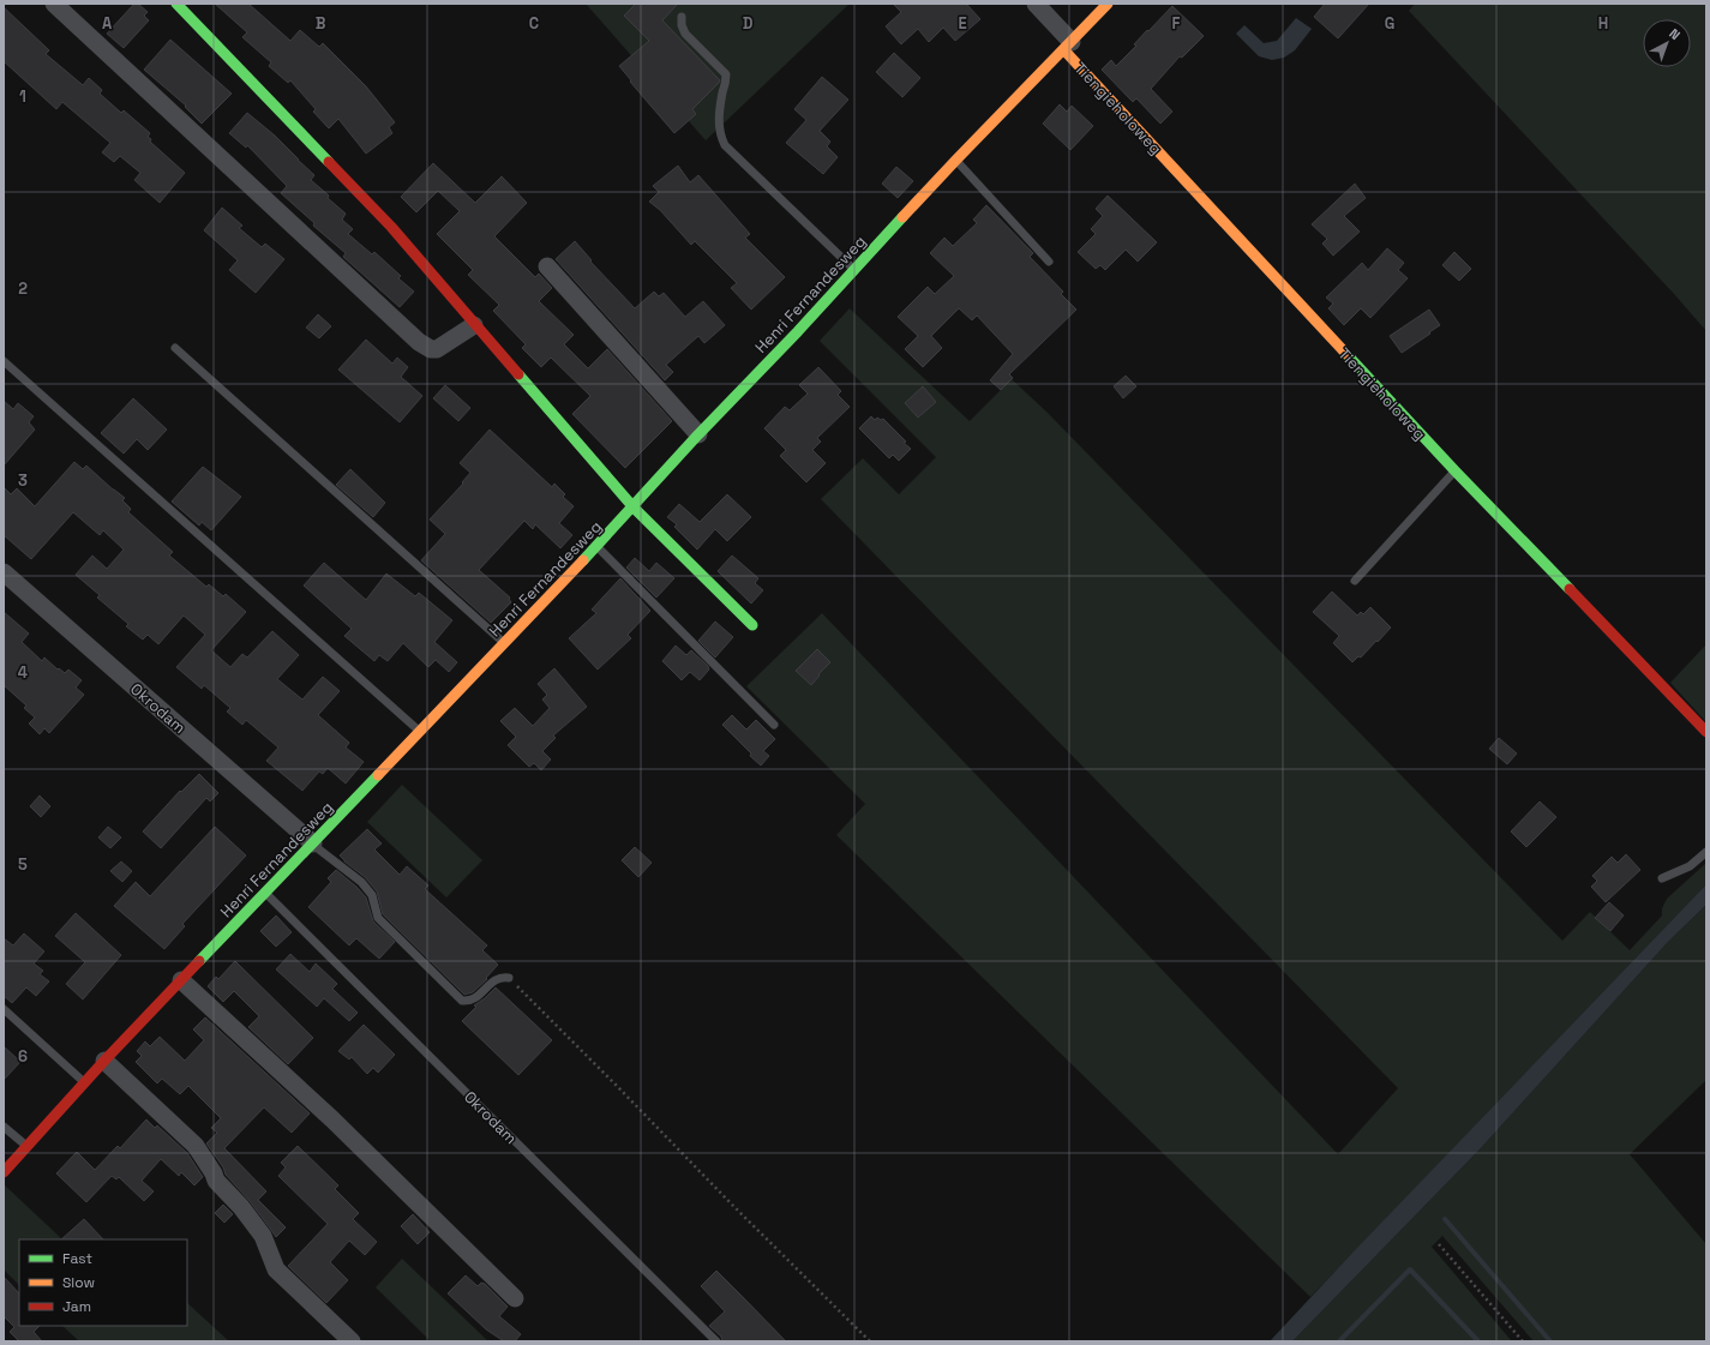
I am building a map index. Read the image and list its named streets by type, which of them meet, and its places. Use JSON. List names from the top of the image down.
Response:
{
  "streets": {
    "street": ["Tiengieholoweg", "Henri Fernandesweg", "Okrodam"]
  },
  "crossings": [
    ["Tiengieholoweg", "Henri Fernandesweg"],
    ["Henri Fernandesweg", "Okrodam"]
  ],
  "legend": ["Fast", "Slow", "Jam"],
  "north": "top right",
  "grid": {
    "columns": [
      "A",
      "B",
      "C",
      "D",
      "E",
      "F",
      "G",
      "H"
    ],
    "rows": [
      "1",
      "2",
      "3",
      "4",
      "5",
      "6"
    ]
  }
}
